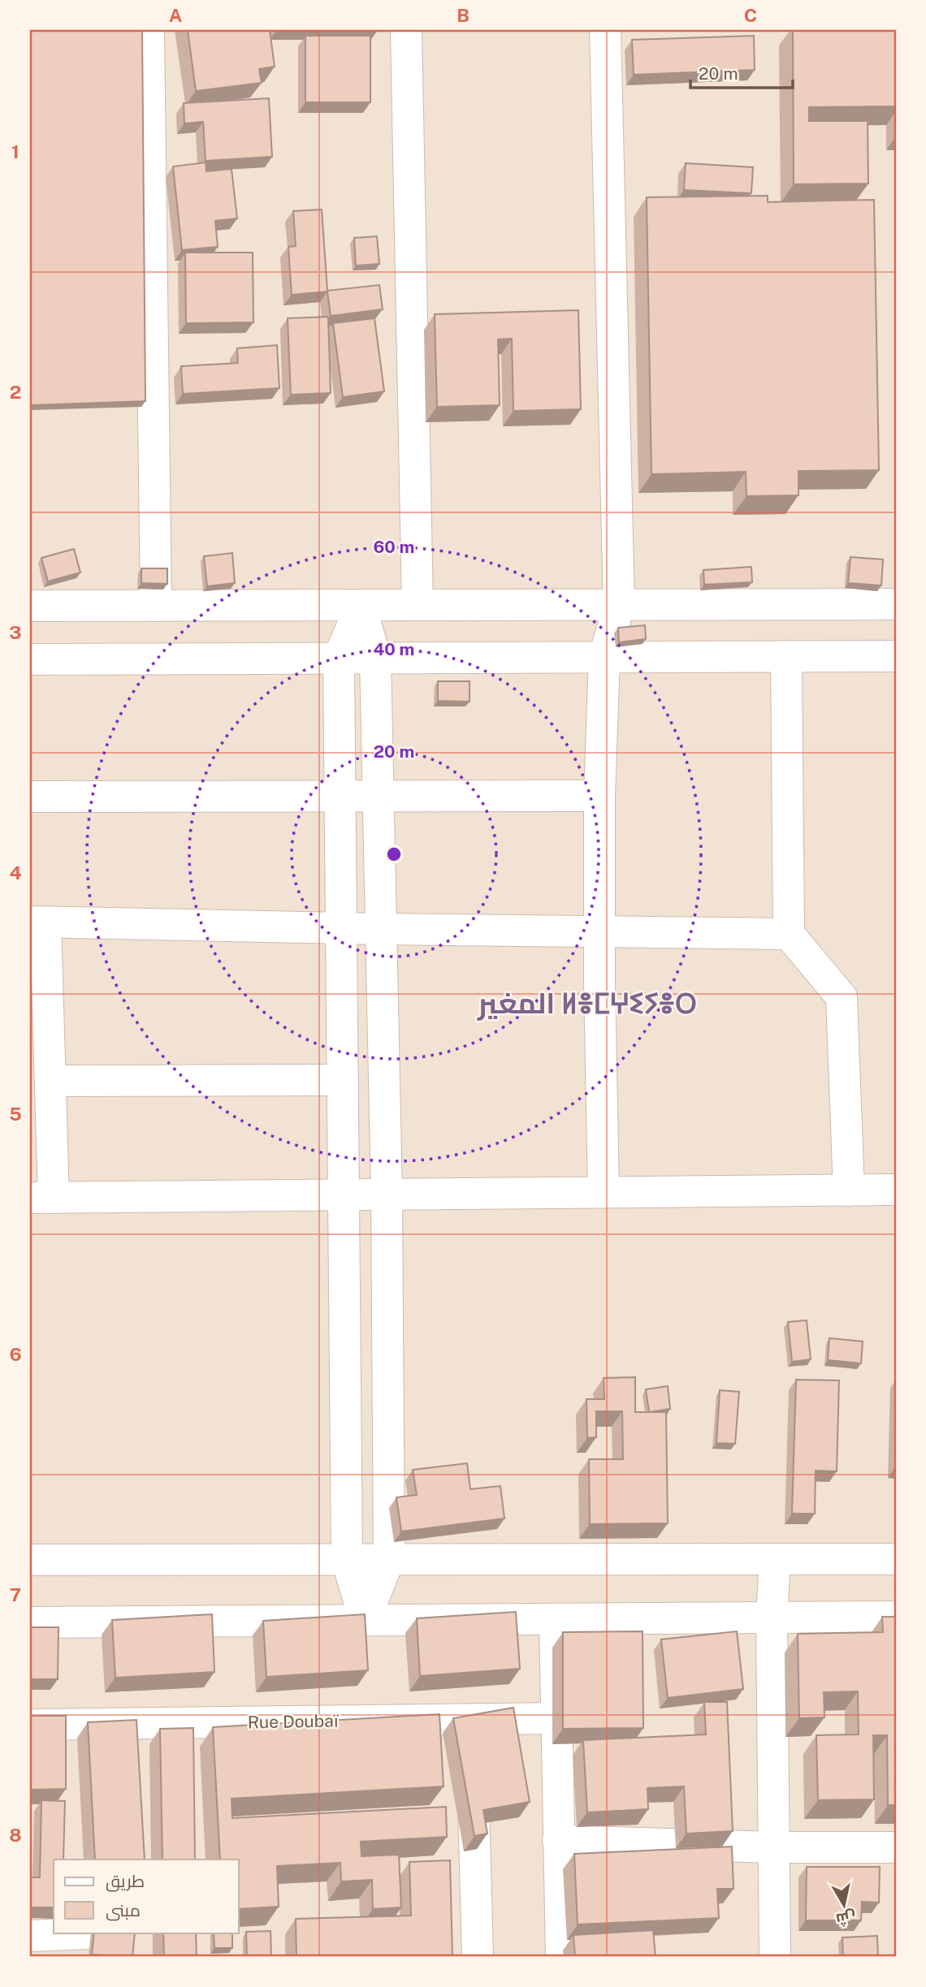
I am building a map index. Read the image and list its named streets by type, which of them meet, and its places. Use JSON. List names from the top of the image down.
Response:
{
  "streets": {
    "street": ["Rue Doubaï"]
  },
  "districts": ["المغير ⵍⴻⵎⵖⵉⵢⴻⵔ"],
  "legend": ["طريق", "مبنى"],
  "scale_bar": "20 m",
  "north": "bottom",
  "grid": {
    "columns": ["A", "B", "C"],
    "rows": [
      "1",
      "2",
      "3",
      "4",
      "5",
      "6",
      "7",
      "8"
    ]
  },
  "rings": ["60 m", "40 m", "20 m"]
}
